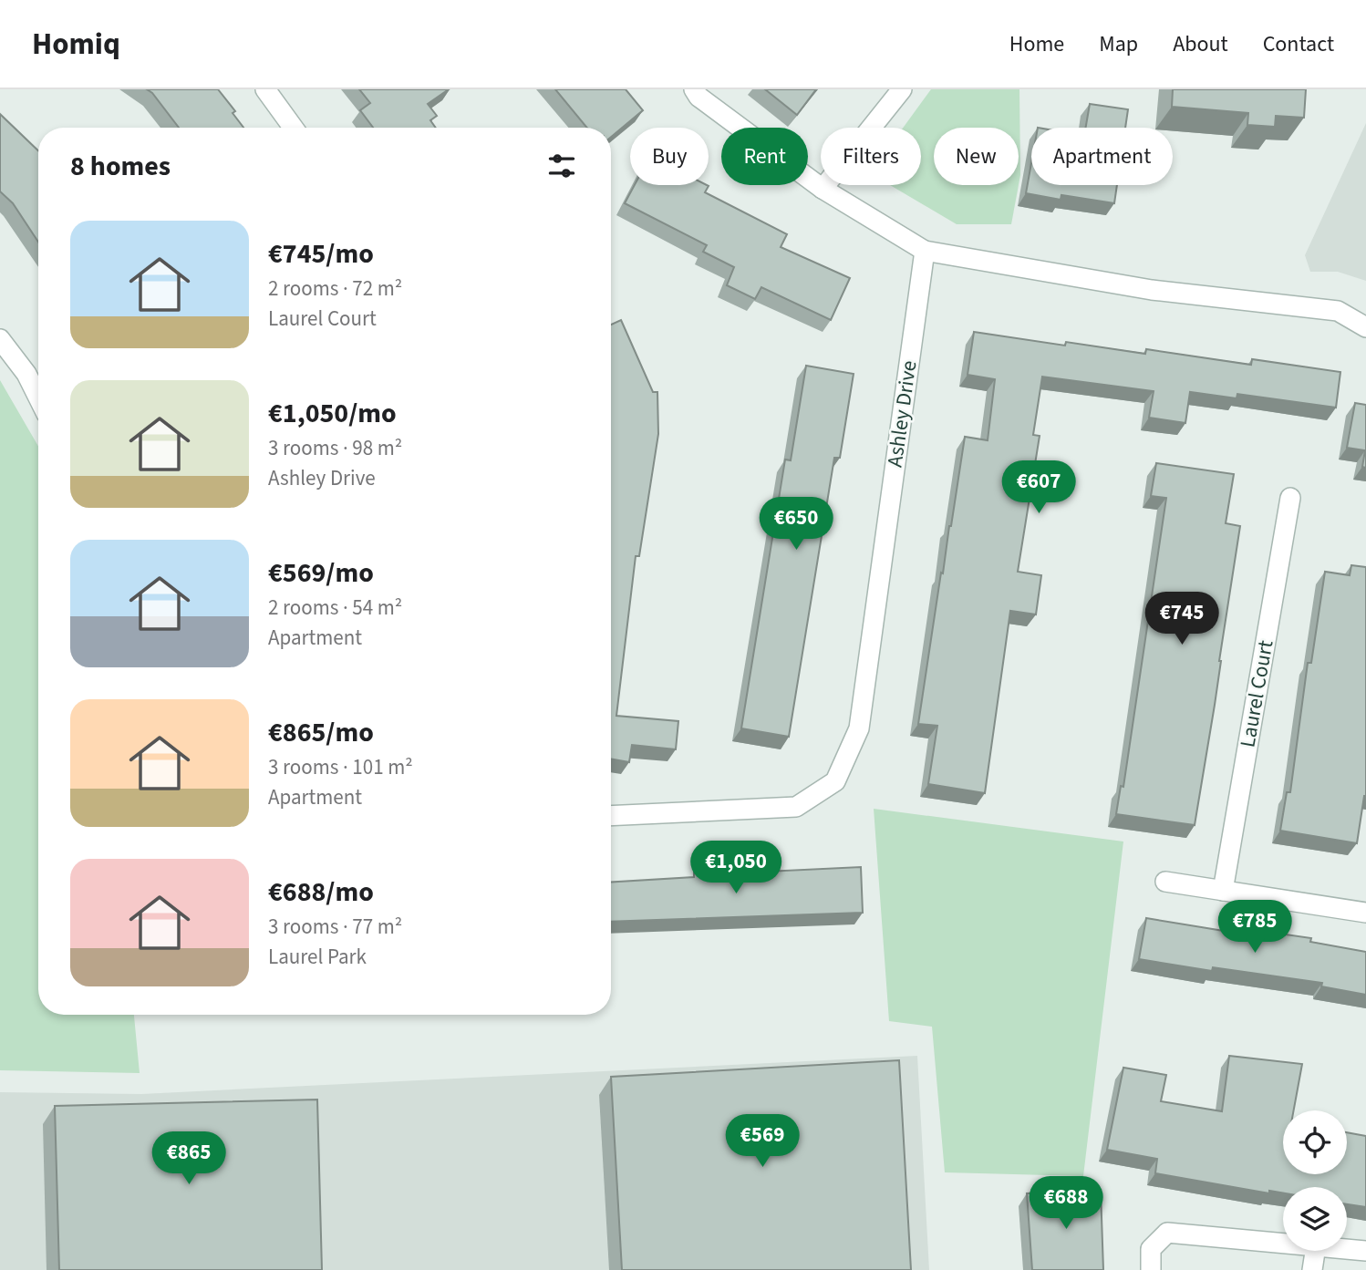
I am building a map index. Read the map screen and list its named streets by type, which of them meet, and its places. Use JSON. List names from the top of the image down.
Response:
{
  "streets": {
    "street": ["Ashley Drive", "Laurel Court"]
  },
  "page": {
    "header": "Homiq",
    "nav": [
      "Home",
      "Map",
      "About",
      "Contact"
    ],
    "chip": [
      "Buy",
      "Rent",
      "Filters",
      "New",
      "Apartment"
    ],
    "heading": "8 homes",
    "list": [
      {
        "name": "€745/mo",
        "note": "2 rooms · 72 m² · Laurel Court"
      },
      {
        "name": "€1,050/mo",
        "note": "3 rooms · 98 m² · Ashley Drive"
      },
      {
        "name": "€569/mo",
        "note": "2 rooms · 54 m² · Apartment"
      },
      {
        "name": "€865/mo",
        "note": "3 rooms · 101 m² · Apartment"
      },
      {
        "name": "€688/mo",
        "note": "3 rooms · 77 m² · Laurel Park"
      }
    ],
    "price": [
      "€607",
      "€650",
      "€745",
      "€1,050",
      "€785",
      "€569",
      "€865",
      "€688"
    ]
  }
}
